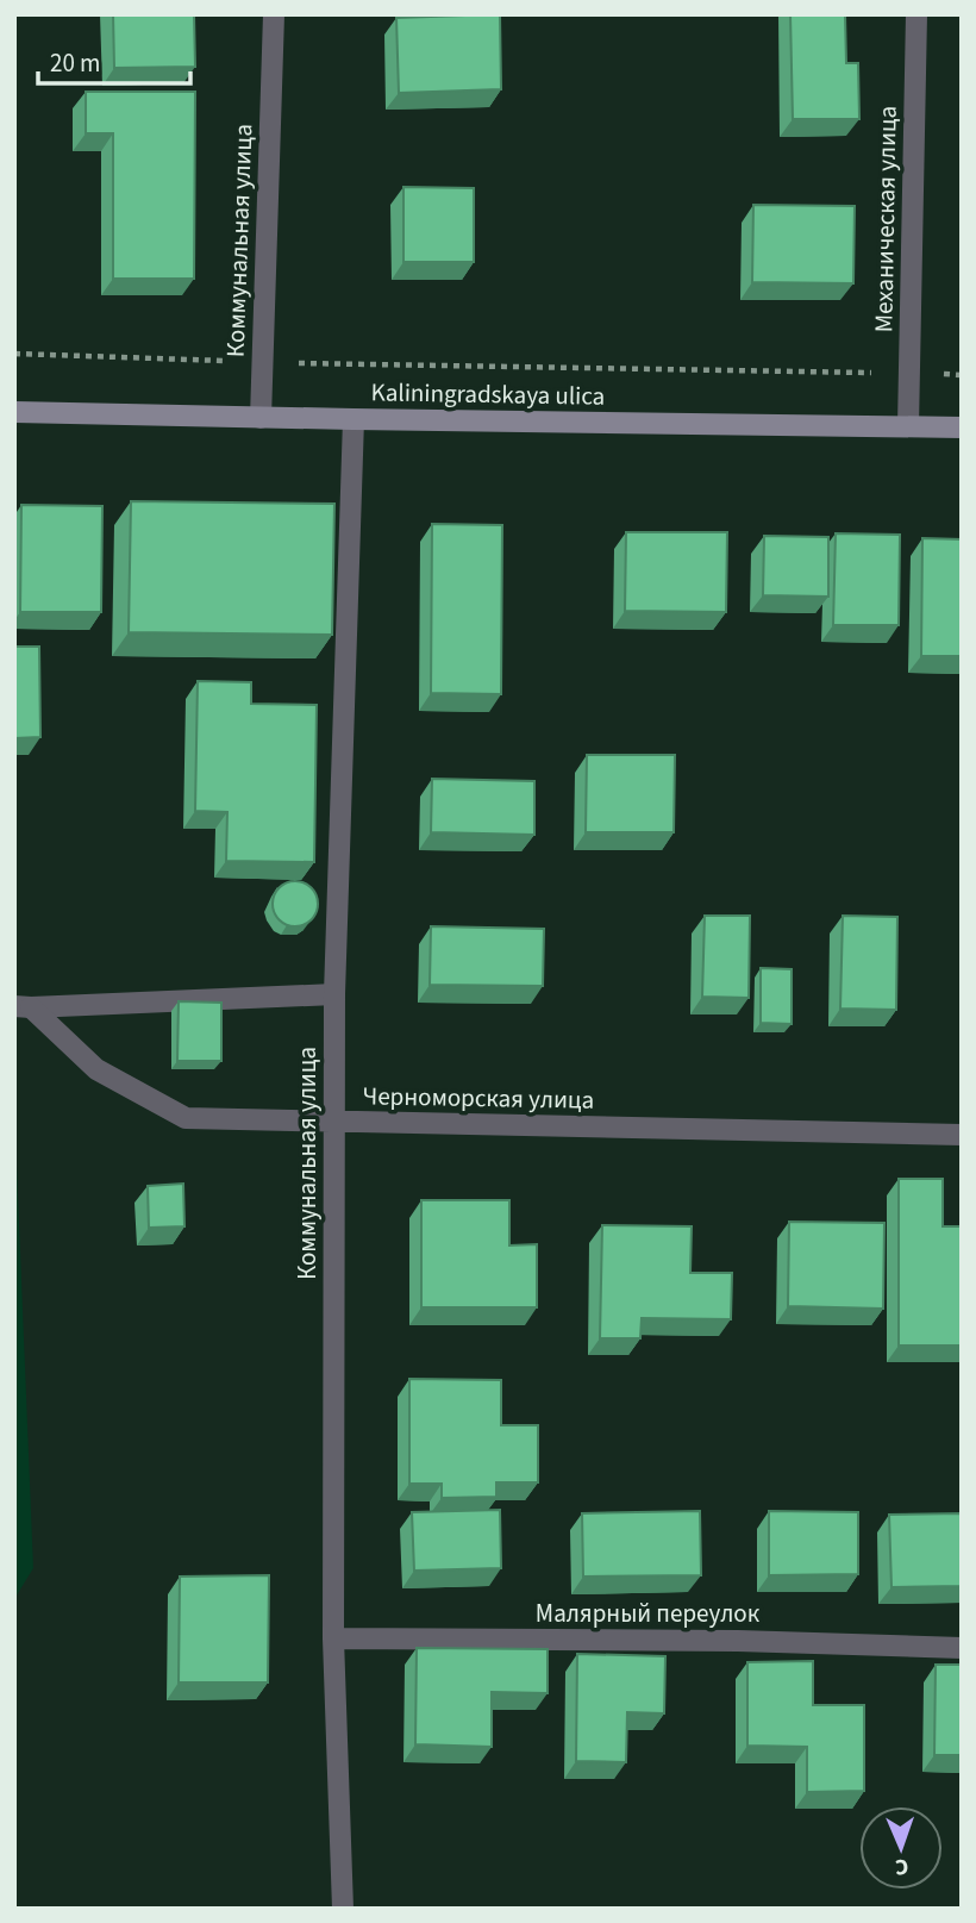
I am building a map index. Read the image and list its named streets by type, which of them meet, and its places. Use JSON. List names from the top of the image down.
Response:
{
  "streets": {
    "main road": ["Kaliningradskaya ulica"],
    "street": [
      "Механическая улица",
      "Коммунальная улица",
      "Черноморская улица",
      "Малярный переулок"
    ]
  },
  "crossings": [
    ["Механическая улица", "Kaliningradskaya ulica"],
    ["Коммунальная улица", "Kaliningradskaya ulica"],
    ["Коммунальная улица", "Черноморская улица"],
    ["Коммунальная улица", "Малярный переулок"]
  ],
  "scale_bar": "20 m",
  "north": "bottom"
}
